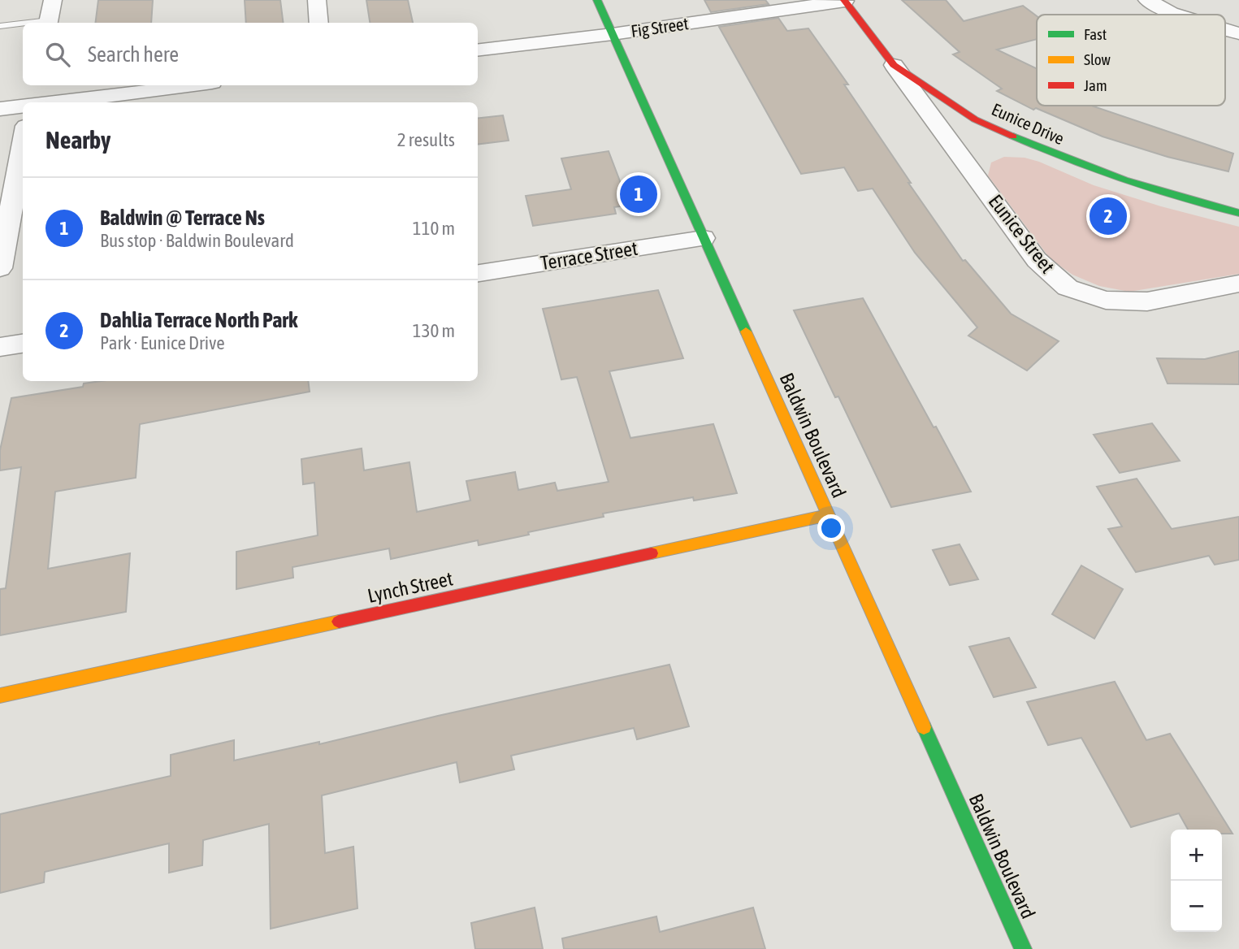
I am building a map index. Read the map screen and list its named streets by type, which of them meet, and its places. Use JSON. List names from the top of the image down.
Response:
{
  "streets": {
    "street": [
      "Fig Street",
      "Eunice Drive",
      "Eunice Street",
      "Terrace Street",
      "Baldwin Boulevard",
      "Lynch Street"
    ]
  },
  "crossings": [
    ["Fig Street", "Eunice Drive"],
    ["Fig Street", "Baldwin Boulevard"],
    ["Eunice Drive", "Eunice Street"],
    ["Terrace Street", "Baldwin Boulevard"],
    ["Baldwin Boulevard", "Lynch Street"]
  ],
  "legend": ["Fast", "Slow", "Jam"],
  "page": {
    "search": "Search here",
    "heading": ["Nearby", "2 results"],
    "pins": ["1", "2"],
    "list": [
      {
        "mark": "1",
        "name": "Baldwin @ Terrace Ns",
        "note": "Bus stop · Baldwin Boulevard",
        "value": "110 m"
      },
      {
        "mark": "2",
        "name": "Dahlia Terrace North Park",
        "note": "Park · Eunice Drive",
        "value": "130 m"
      }
    ],
    "map_buttons": ["+", "−"]
  }
}
